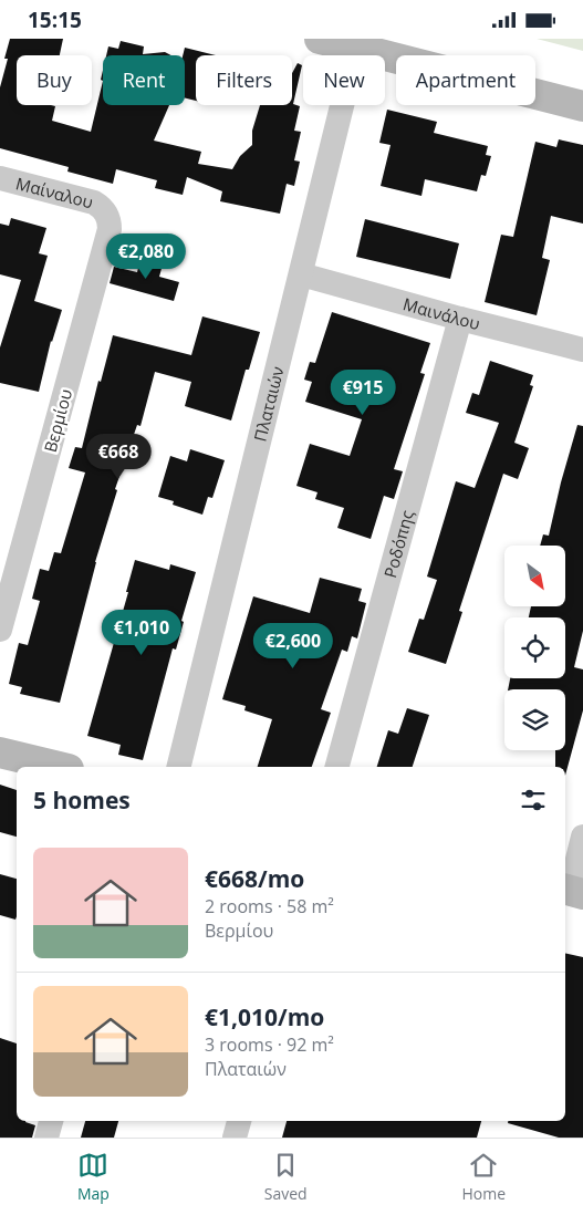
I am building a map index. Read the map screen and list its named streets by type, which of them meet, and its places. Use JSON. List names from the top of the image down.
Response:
{
  "streets": {
    "street": [
      "Μαίναλου",
      "Μαινάλου",
      "Πλαταιών",
      "Βερμίου",
      "Ροδόπης"
    ]
  },
  "crossings": [
    ["Μαίναλου", "Βερμίου"],
    ["Μαινάλου", "Πλαταιών"],
    ["Μαινάλου", "Ροδόπης"]
  ],
  "north": "bottom right",
  "page": {
    "status": "15:15",
    "chip": [
      "Buy",
      "Rent",
      "Filters",
      "New",
      "Apartment"
    ],
    "price": [
      "€2,080",
      "€915",
      "€668",
      "€1,010",
      "€2,600"
    ],
    "heading": "5 homes",
    "list": [
      {
        "name": "€668/mo",
        "note": "2 rooms · 58 m² · Βερμίου"
      },
      {
        "name": "€1,010/mo",
        "note": "3 rooms · 92 m² · Πλαταιών"
      }
    ],
    "tabs": ["Map", "Saved", "Home"]
  }
}
